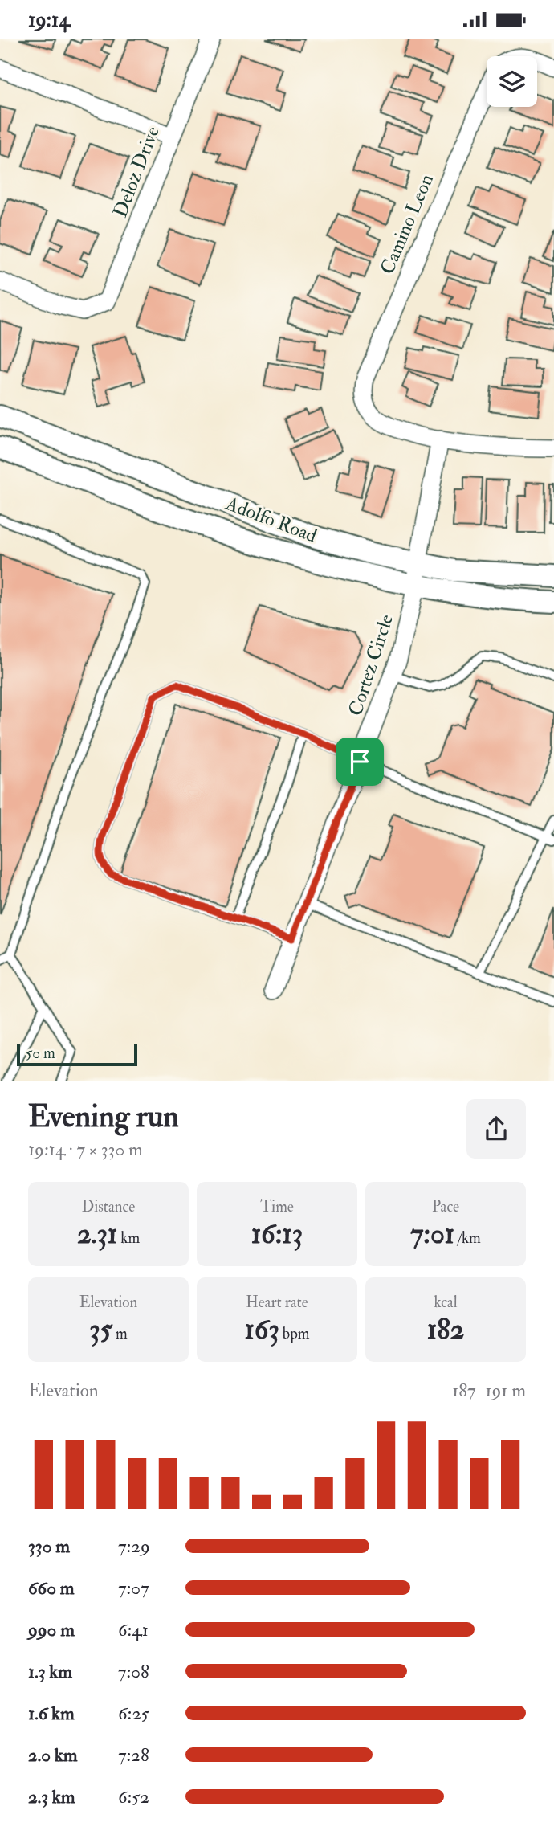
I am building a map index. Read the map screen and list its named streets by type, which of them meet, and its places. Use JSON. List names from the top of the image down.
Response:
{
  "streets": {
    "street": [
      "Deloz Drive",
      "Camino Leon",
      "Adolfo Road",
      "Cortez Circle"
    ]
  },
  "crossings": [
    ["Camino Leon", "Cortez Circle"],
    ["Adolfo Road", "Cortez Circle"]
  ],
  "scale_bar": "50 m",
  "page": {
    "status": "19:14",
    "scale": "50 m",
    "heading": ["Evening run", "19:14 · 7 × 330 m"],
    "stats": [
      ["Distance", "2.31 km"],
      ["Time", "16:13"],
      ["Pace", "7:01 /km"],
      ["Elevation", "35 m"],
      ["Heart rate", "163 bpm"],
      ["kcal", "182"]
    ],
    "chart": ["Elevation", "187–191 m"],
    "list": [
      {
        "name": "330 m",
        "note": "7:29"
      },
      {
        "name": "660 m",
        "note": "7:07"
      },
      {
        "name": "990 m",
        "note": "6:41"
      },
      {
        "name": "1.3 km",
        "note": "7:08"
      },
      {
        "name": "1.6 km",
        "note": "6:25"
      },
      {
        "name": "2.0 km",
        "note": "7:28"
      },
      {
        "name": "2.3 km",
        "note": "6:52"
      }
    ]
  }
}
